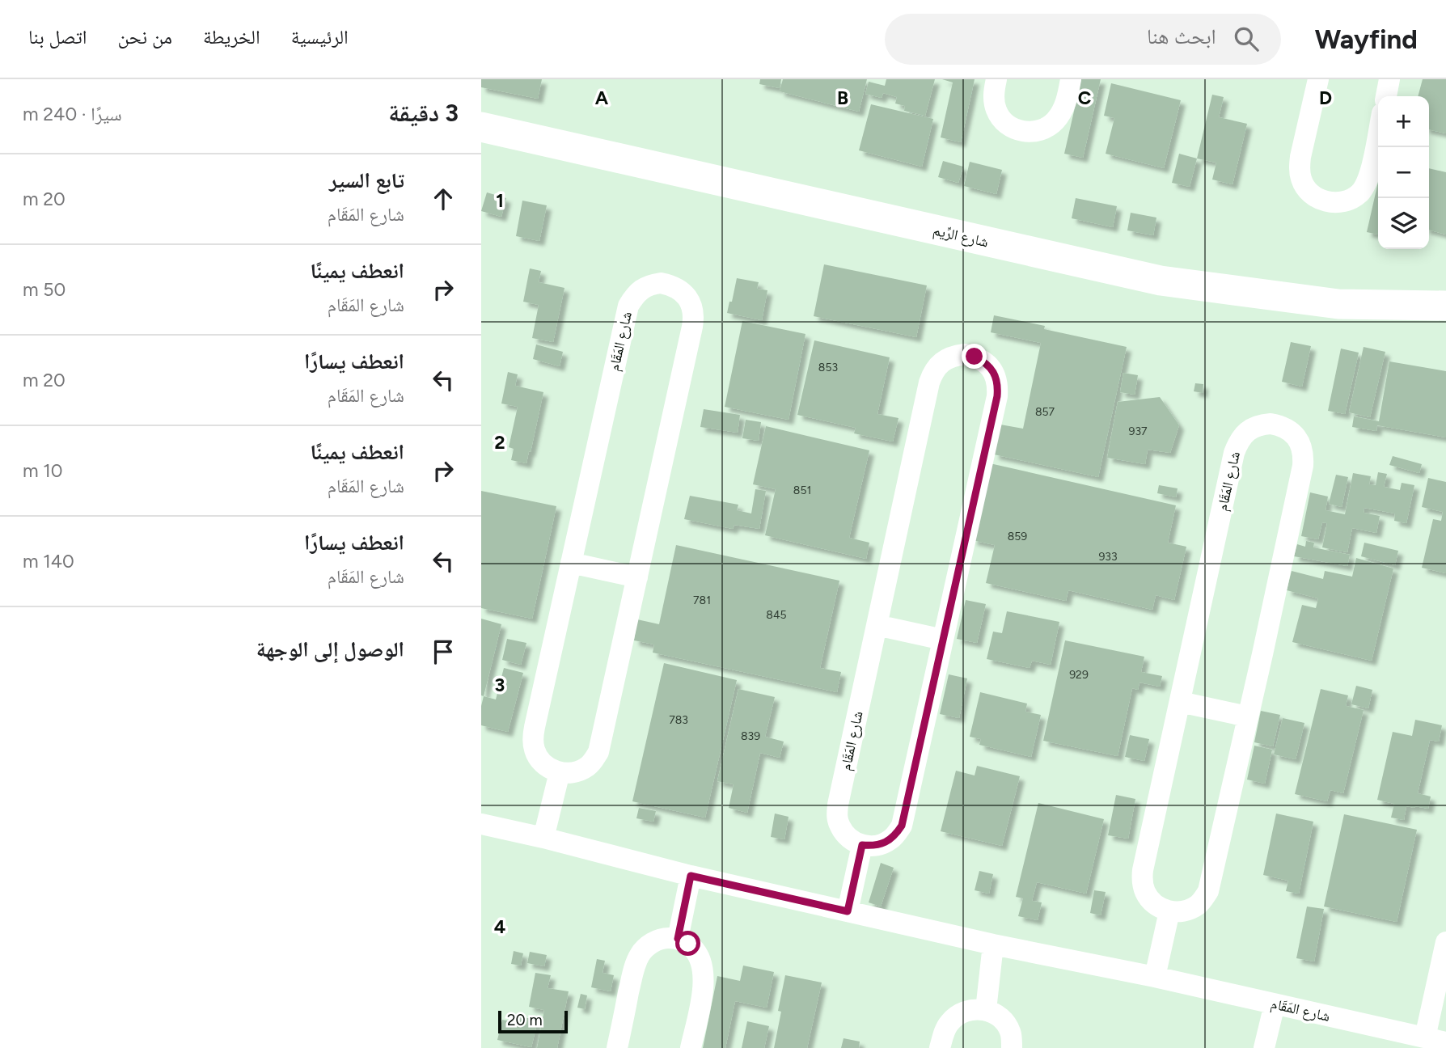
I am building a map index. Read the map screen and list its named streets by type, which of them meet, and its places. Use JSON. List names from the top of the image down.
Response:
{
  "streets": {
    "street": ["شارع الرِّيم", "شارع المَقَام"]
  },
  "house_numbers": [
    "853",
    "857",
    "937",
    "851",
    "859",
    "933",
    "781",
    "845",
    "929",
    "783",
    "839"
  ],
  "scale_bar": "20 m",
  "page": {
    "header": "Wayfind",
    "search": "ابحث هنا",
    "nav": [
      "الرئيسية",
      "الخريطة",
      "من نحن",
      "اتصل بنا"
    ],
    "heading": ["3 دقيقة", "سيرًا · 240 m"],
    "map_buttons": ["+", "−"],
    "list": [
      ["تابع السير", "شارع المَقَام", "20 m"],
      ["انعطف يمينًا", "شارع المَقَام", "50 m"],
      ["انعطف يسارًا", "شارع المَقَام", "20 m"],
      ["انعطف يمينًا", "شارع المَقَام", "10 m"],
      ["انعطف يسارًا", "شارع المَقَام", "140 m"],
      "الوصول إلى الوجهة"
    ],
    "scale": "20 m"
  },
  "grid": {
    "columns": [
      "A",
      "B",
      "C",
      "D"
    ],
    "rows": [
      "1",
      "2",
      "3",
      "4"
    ]
  }
}
